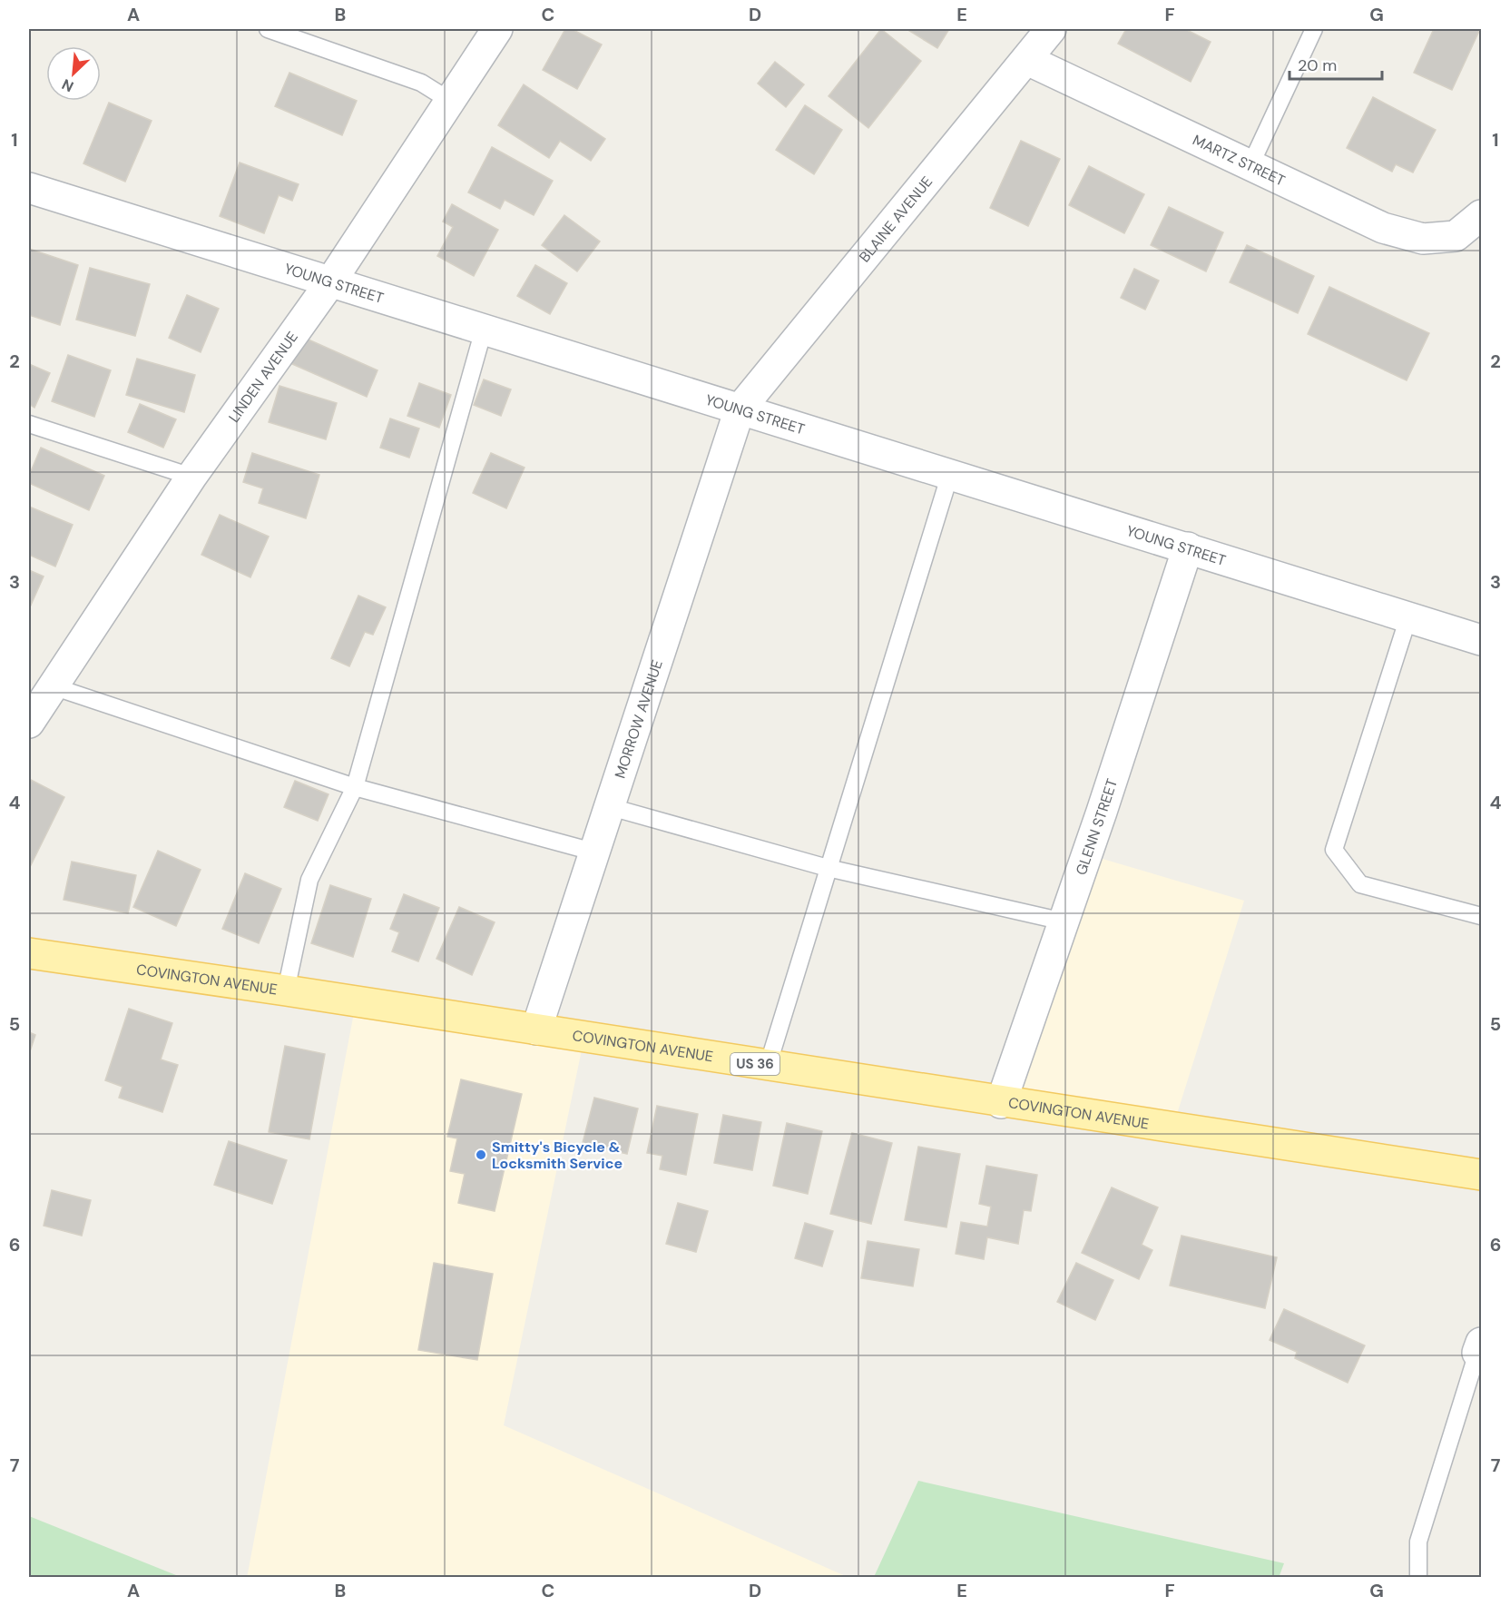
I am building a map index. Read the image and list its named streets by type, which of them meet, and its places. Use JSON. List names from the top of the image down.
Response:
{
  "streets": {
    "main road": ["COVINGTON AVENUE", "US 36"],
    "street": [
      "MARTZ STREET",
      "BLAINE AVENUE",
      "YOUNG STREET",
      "LINDEN AVENUE",
      "MORROW AVENUE",
      "GLENN STREET"
    ]
  },
  "crossings": [
    ["MARTZ STREET", "BLAINE AVENUE"],
    ["BLAINE AVENUE", "YOUNG STREET"],
    ["BLAINE AVENUE", "MORROW AVENUE"],
    ["YOUNG STREET", "LINDEN AVENUE"],
    ["YOUNG STREET", "MORROW AVENUE"],
    ["YOUNG STREET", "GLENN STREET"],
    ["MORROW AVENUE", "COVINGTON AVENUE"],
    ["GLENN STREET", "COVINGTON AVENUE"]
  ],
  "places": ["Smitty's Bicycle & Locksmith Service"],
  "scale_bar": "20 m",
  "north": "bottom left",
  "grid": {
    "columns": [
      "A",
      "B",
      "C",
      "D",
      "E",
      "F",
      "G"
    ],
    "rows": [
      "1",
      "2",
      "3",
      "4",
      "5",
      "6",
      "7"
    ]
  }
}
